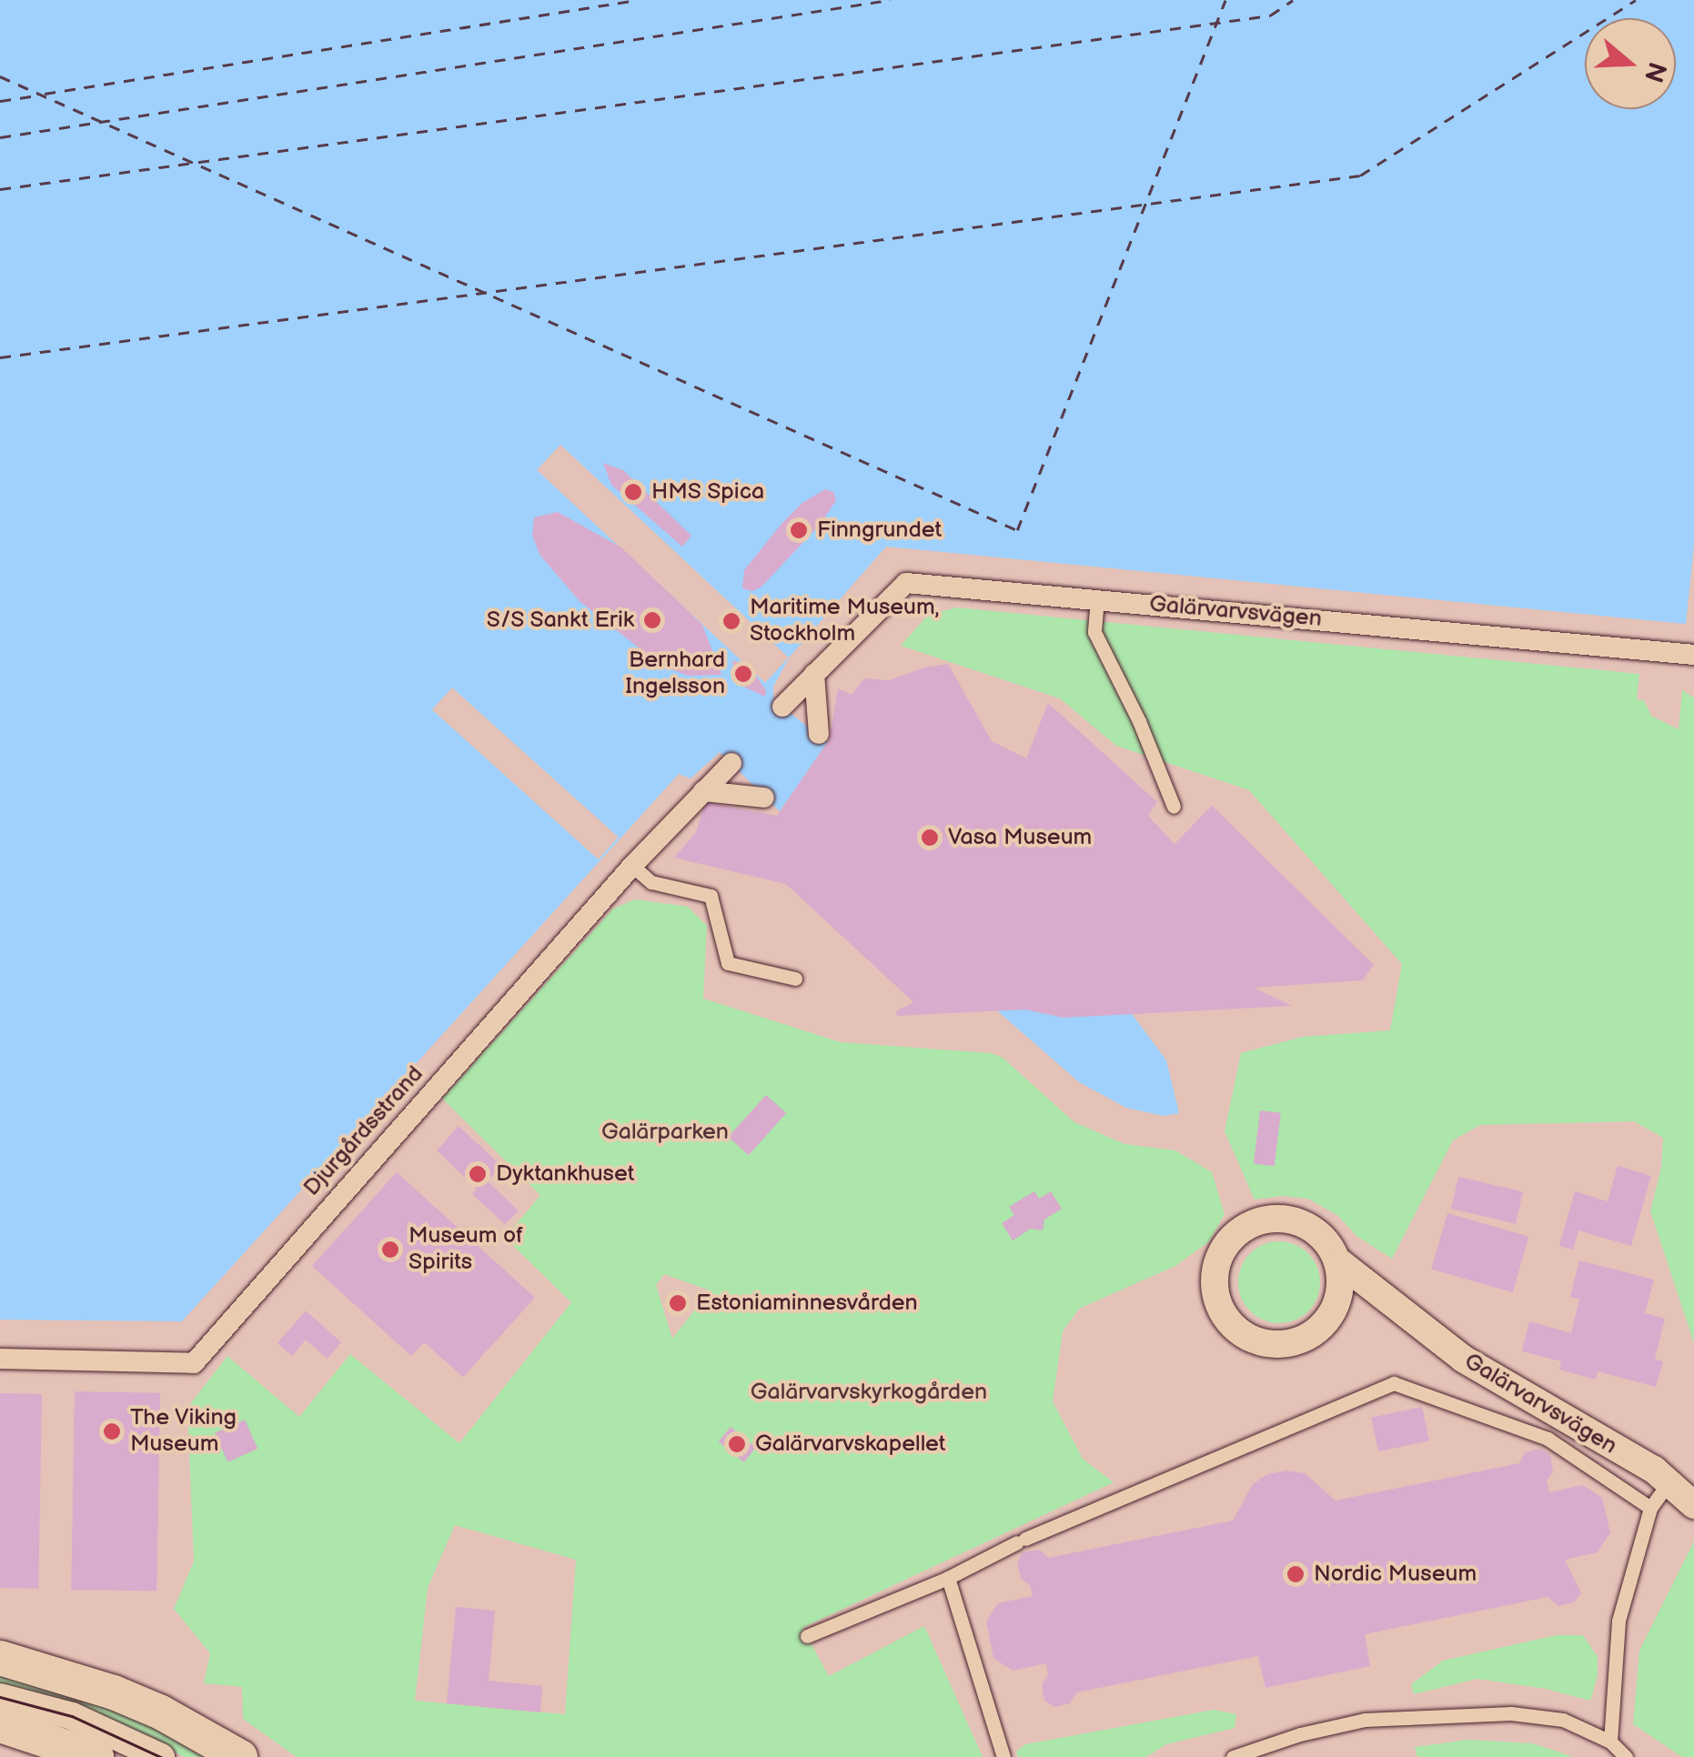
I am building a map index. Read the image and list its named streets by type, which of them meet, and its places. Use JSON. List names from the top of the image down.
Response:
{
  "streets": {
    "street": ["Galärvarvsvägen", "Djurgårdsstrand"]
  },
  "parks": ["Galärparken", "Galärvarvskyrkogården"],
  "places": [
    "HMS Spica",
    "Finngrundet",
    "S/S Sankt Erik",
    "Maritime Museum, Stockholm",
    "Bernhard Ingelsson",
    "Vasa Museum",
    "Dyktankhuset",
    "Museum of Spirits",
    "Estoniaminnesvården",
    "The Viking Museum",
    "Galärvarvskapellet",
    "Nordic Museum"
  ],
  "north": "right"
}
